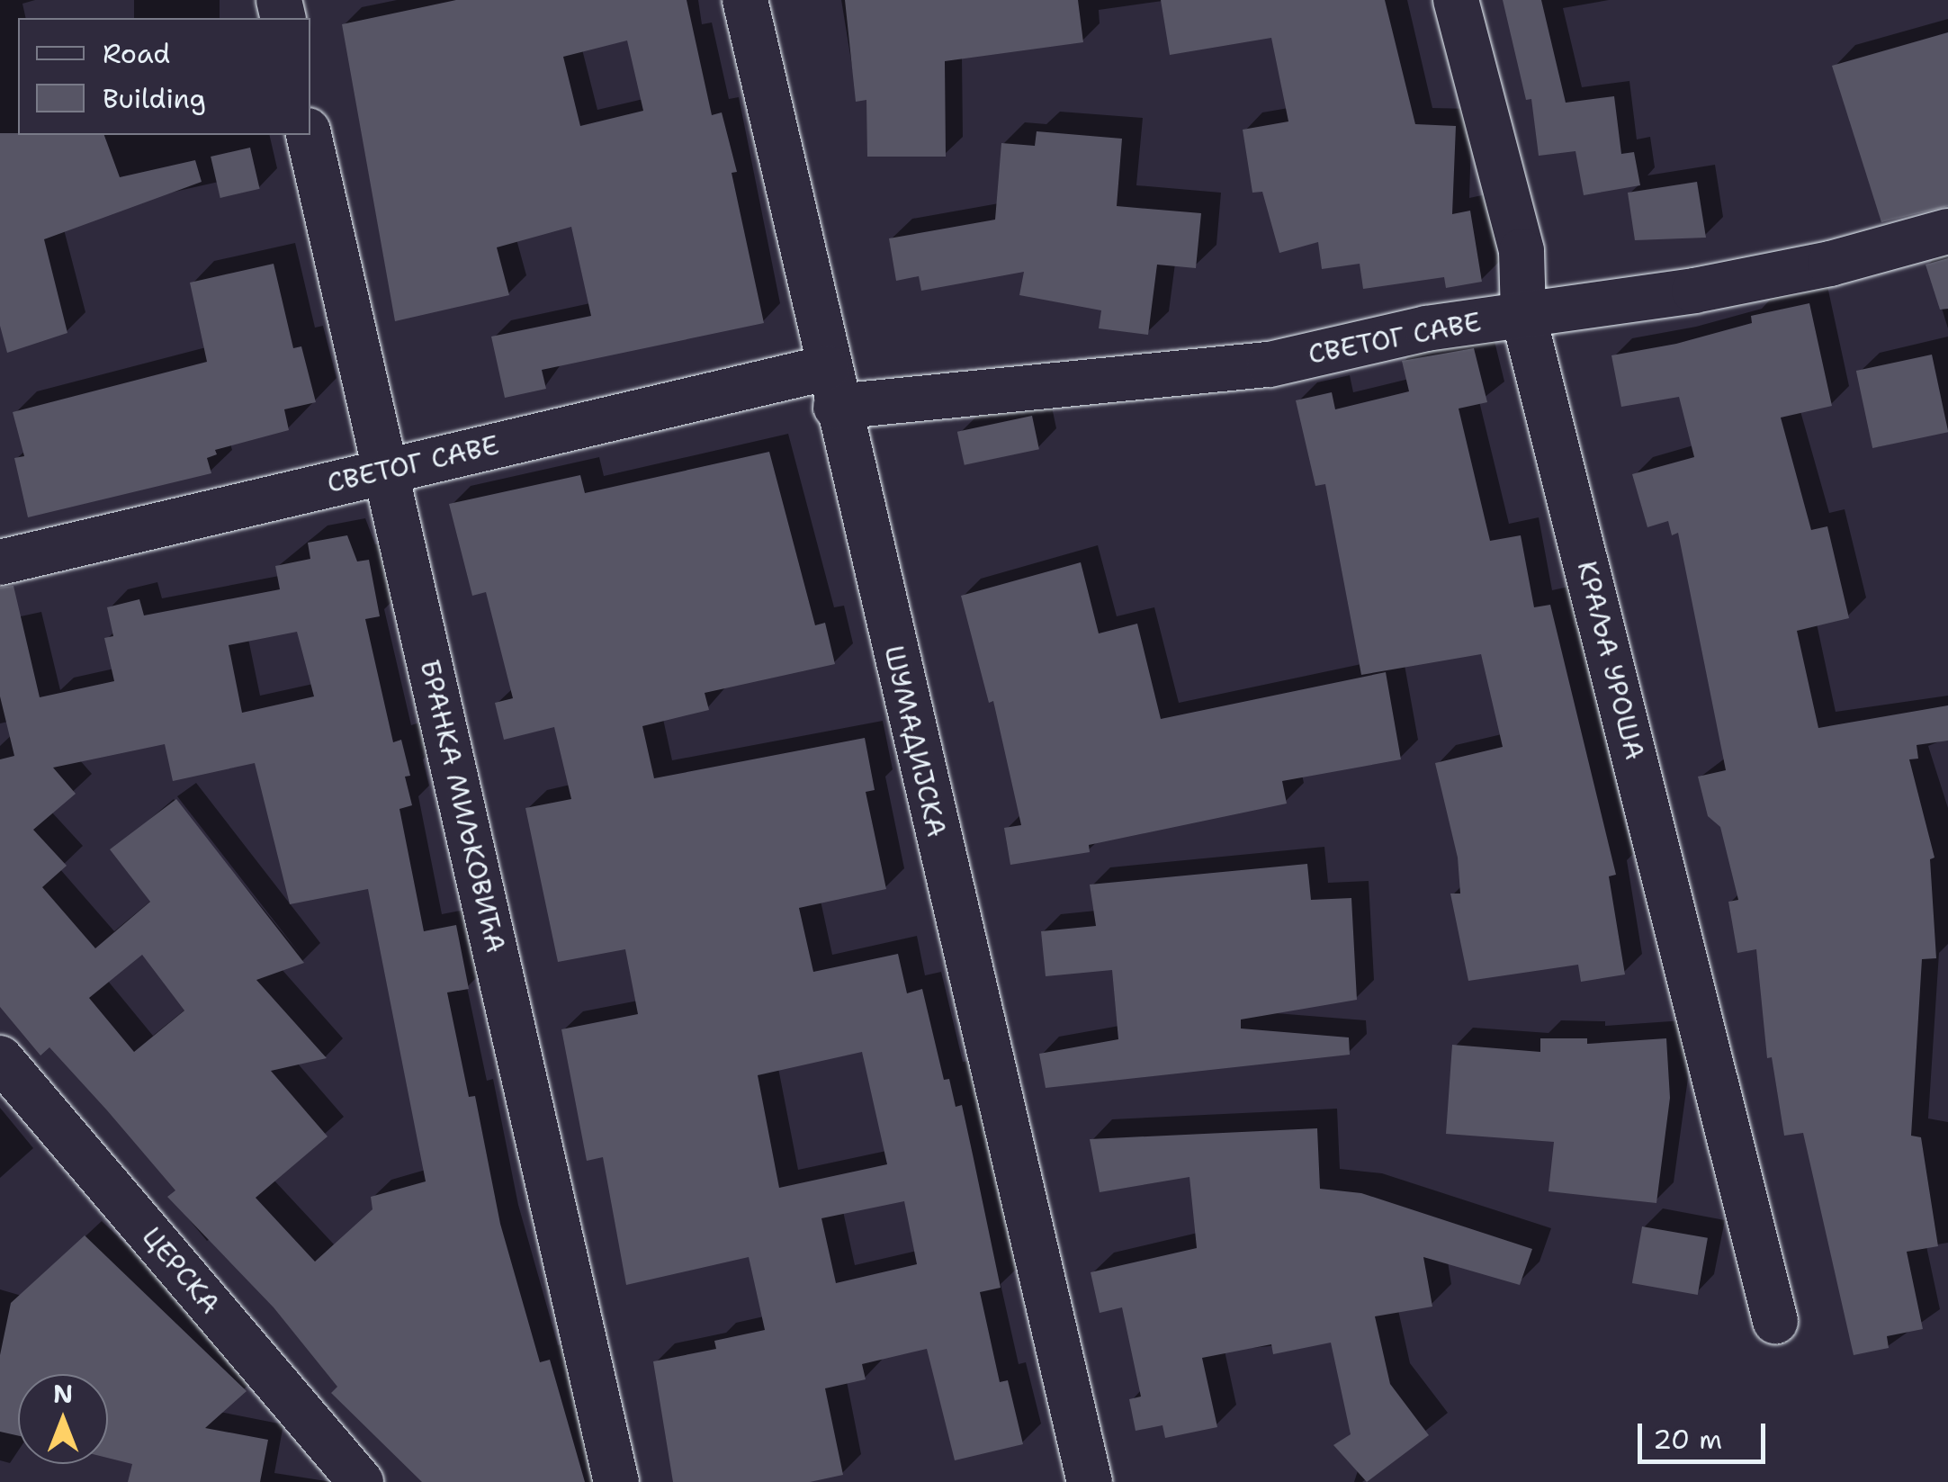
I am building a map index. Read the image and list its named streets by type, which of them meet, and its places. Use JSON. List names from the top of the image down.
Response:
{
  "streets": {
    "street": [
      "СВЕТОГ САВЕ",
      "КРАЉА УРОША",
      "ШУМАДИЈСКА",
      "БРАНКА МИЉКОВИЋА",
      "ЦЕРСКА"
    ]
  },
  "crossings": [
    ["СВЕТОГ САВЕ", "КРАЉА УРОША"],
    ["СВЕТОГ САВЕ", "ШУМАДИЈСКА"],
    ["СВЕТОГ САВЕ", "БРАНКА МИЉКОВИЋА"]
  ],
  "legend": ["Road", "Building"],
  "scale_bar": "20 m",
  "north": "top"
}
